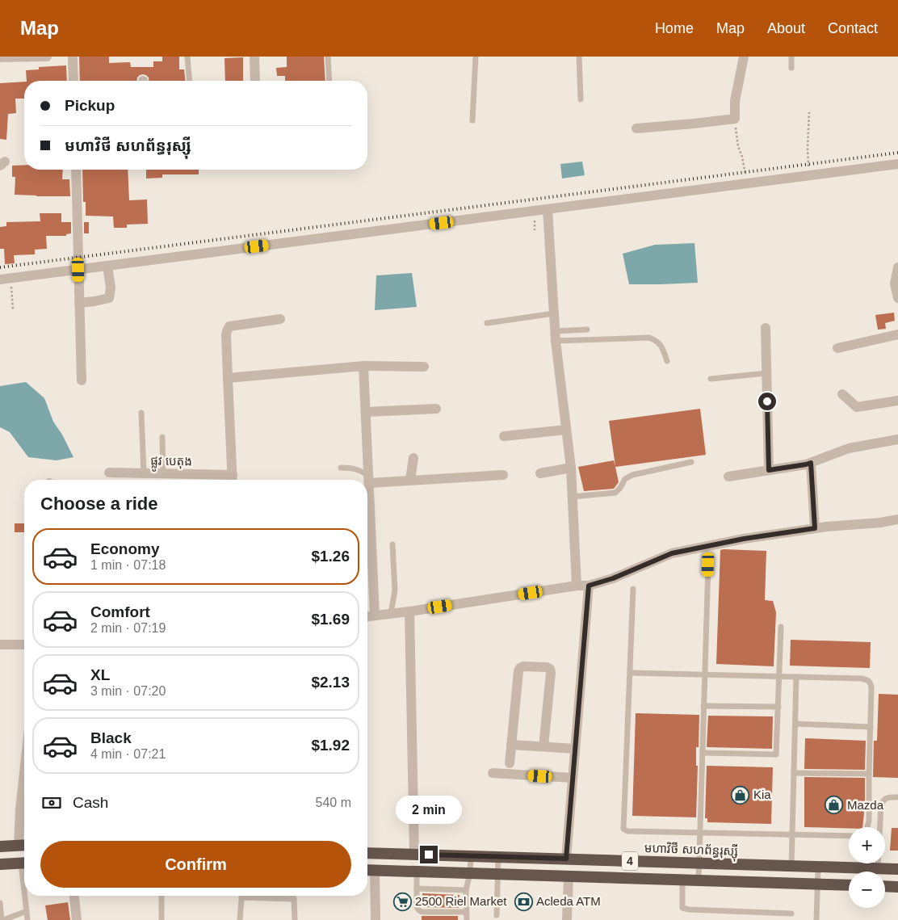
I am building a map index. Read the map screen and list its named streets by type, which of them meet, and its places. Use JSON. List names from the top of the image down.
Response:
{
  "streets": {
    "highway": ["មហាវិថី សហព័ន្ធរុស្ស៊ី", "4"],
    "street": ["ផ្លូវ បេតុង"]
  },
  "places": {
    "shop": ["Kia", "Mazda"],
    "supermarket": ["2500 Riel Market"],
    "bank": ["Acleda ATM"]
  },
  "page": {
    "header": "Map",
    "nav": [
      "Home",
      "Map",
      "About",
      "Contact"
    ],
    "banner": ["Pickup", "មហាវិថី សហព័ន្ធរុស្ស៊ី"],
    "heading": "Choose a ride",
    "list": [
      {
        "name": "Economy",
        "note": "1 min · 07:18",
        "value": "$1.26"
      },
      {
        "name": "Comfort",
        "note": "2 min · 07:19",
        "value": "$1.69"
      },
      {
        "name": "XL",
        "note": "3 min · 07:20",
        "value": "$2.13"
      },
      {
        "name": "Black",
        "note": "4 min · 07:21",
        "value": "$1.92"
      }
    ],
    "pay": ["Cash", "540 m"],
    "bubble": "2 min",
    "map_buttons": ["+", "−"],
    "buttons": "Confirm"
  }
}
